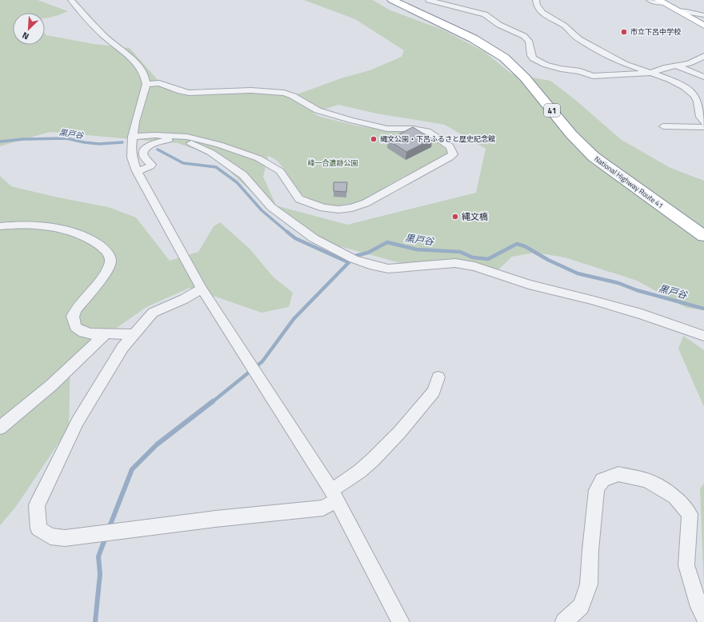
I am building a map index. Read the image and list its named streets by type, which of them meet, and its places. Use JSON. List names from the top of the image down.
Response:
{
  "streets": {
    "highway": ["41", "National Highway Route 41"]
  },
  "water": ["黒戸谷"],
  "parks": ["峰一合遺跡公園"],
  "places": ["市立下呂中学校", "縄文公園・下呂ふるさと歴史記念館", "縄文橋"],
  "north": "bottom left"
}
